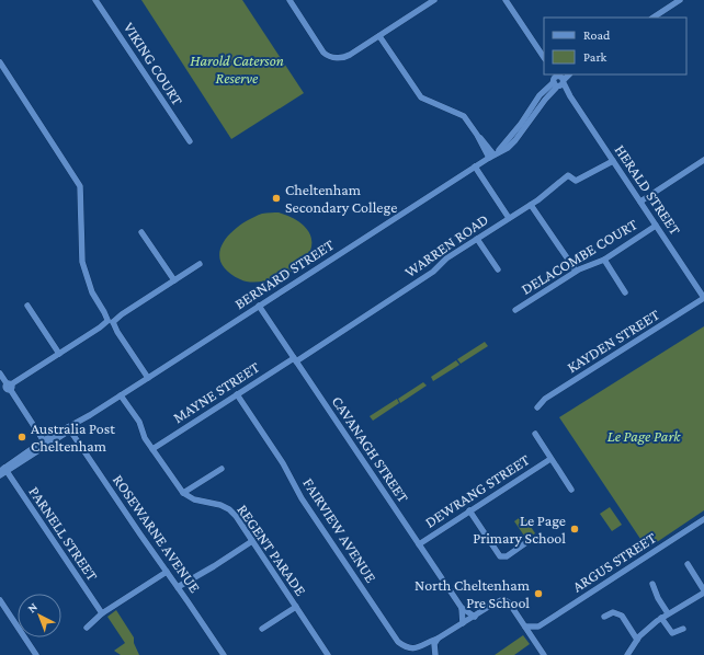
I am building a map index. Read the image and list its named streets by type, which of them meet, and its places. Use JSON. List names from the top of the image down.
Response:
{
  "streets": {
    "street": [
      "VIKING COURT",
      "HERALD STREET",
      "WARREN ROAD",
      "DELACOMBE COURT",
      "BERNARD STREET",
      "KAYDEN STREET",
      "MAYNE STREET",
      "CAVANAGH STREET",
      "DEWRANG STREET",
      "FAIRVIEW AVENUE",
      "PARNELL STREET",
      "ROSEWARNE AVENUE",
      "REGENT PARADE",
      "ARGUS STREET"
    ]
  },
  "crossings": [
    ["HERALD STREET", "WARREN ROAD"],
    ["HERALD STREET", "DELACOMBE COURT"],
    ["HERALD STREET", "BERNARD STREET"],
    ["HERALD STREET", "KAYDEN STREET"],
    ["WARREN ROAD", "MAYNE STREET"],
    ["WARREN ROAD", "CAVANAGH STREET"],
    ["BERNARD STREET", "CAVANAGH STREET"],
    ["BERNARD STREET", "PARNELL STREET"],
    ["BERNARD STREET", "ROSEWARNE AVENUE"],
    ["MAYNE STREET", "CAVANAGH STREET"],
    ["MAYNE STREET", "FAIRVIEW AVENUE"],
    ["CAVANAGH STREET", "DEWRANG STREET"]
  ],
  "parks": ["Harold Caterson Reserve", "Le Page Park"],
  "places": [
    "Cheltenham Secondary College",
    "Australia Post Cheltenham",
    "Le Page Primary School",
    "North Cheltenham Pre School"
  ],
  "legend": ["Road", "Park"],
  "north": "top left"
}
